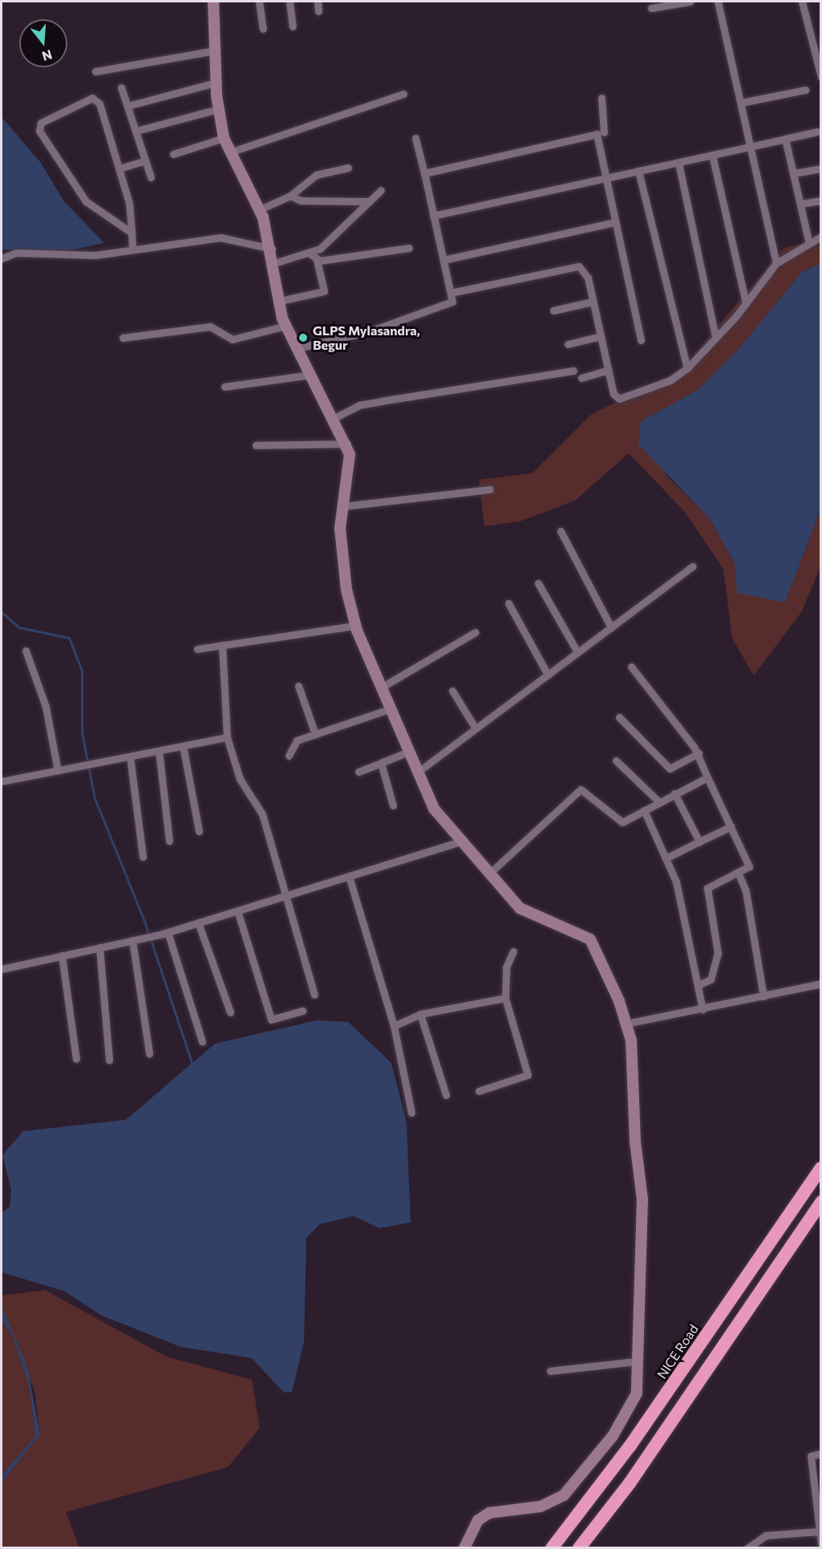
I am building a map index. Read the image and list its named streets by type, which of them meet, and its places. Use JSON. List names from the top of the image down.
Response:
{
  "streets": {
    "highway": ["NICE Road"]
  },
  "places": ["GLPS Mylasandra, Begur"],
  "north": "bottom"
}
